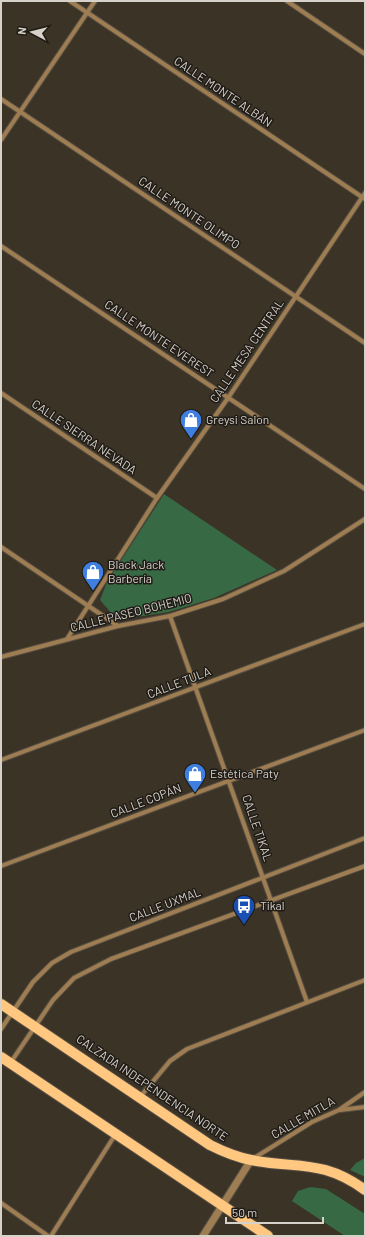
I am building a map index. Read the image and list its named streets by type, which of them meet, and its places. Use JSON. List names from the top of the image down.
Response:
{
  "streets": {
    "main road": ["CALZADA INDEPENDENCIA NORTE"],
    "street": [
      "CALLE MONTE ALBÁN",
      "CALLE MONTE OLIMPO",
      "CALLE MONTE EVEREST",
      "CALLE MESA CENTRAL",
      "CALLE SIERRA NEVADA",
      "CALLE PASEO BOHEMIO",
      "CALLE TULA",
      "CALLE COPÁN",
      "CALLE TIKAL",
      "CALLE UXMAL",
      "CALLE MITLA"
    ]
  },
  "crossings": [
    ["CALLE MONTE ALBÁN", "CALLE MESA CENTRAL"],
    ["CALLE MONTE OLIMPO", "CALLE MESA CENTRAL"],
    ["CALLE MONTE EVEREST", "CALLE MESA CENTRAL"],
    ["CALLE MESA CENTRAL", "CALLE SIERRA NEVADA"],
    ["CALLE MESA CENTRAL", "CALLE PASEO BOHEMIO"],
    ["CALLE PASEO BOHEMIO", "CALLE TIKAL"],
    ["CALLE TULA", "CALLE TIKAL"],
    ["CALLE COPÁN", "CALLE TIKAL"],
    ["CALLE TIKAL", "CALLE UXMAL"],
    ["CALLE UXMAL", "CALZADA INDEPENDENCIA NORTE"],
    ["CALZADA INDEPENDENCIA NORTE", "CALLE MITLA"]
  ],
  "places": {
    "shop": ["Greysi Salon", "Black Jack Barbería", "Estética Paty"],
    "bus stop": ["Tikal"]
  },
  "scale_bar": "50 m",
  "north": "left"
}
